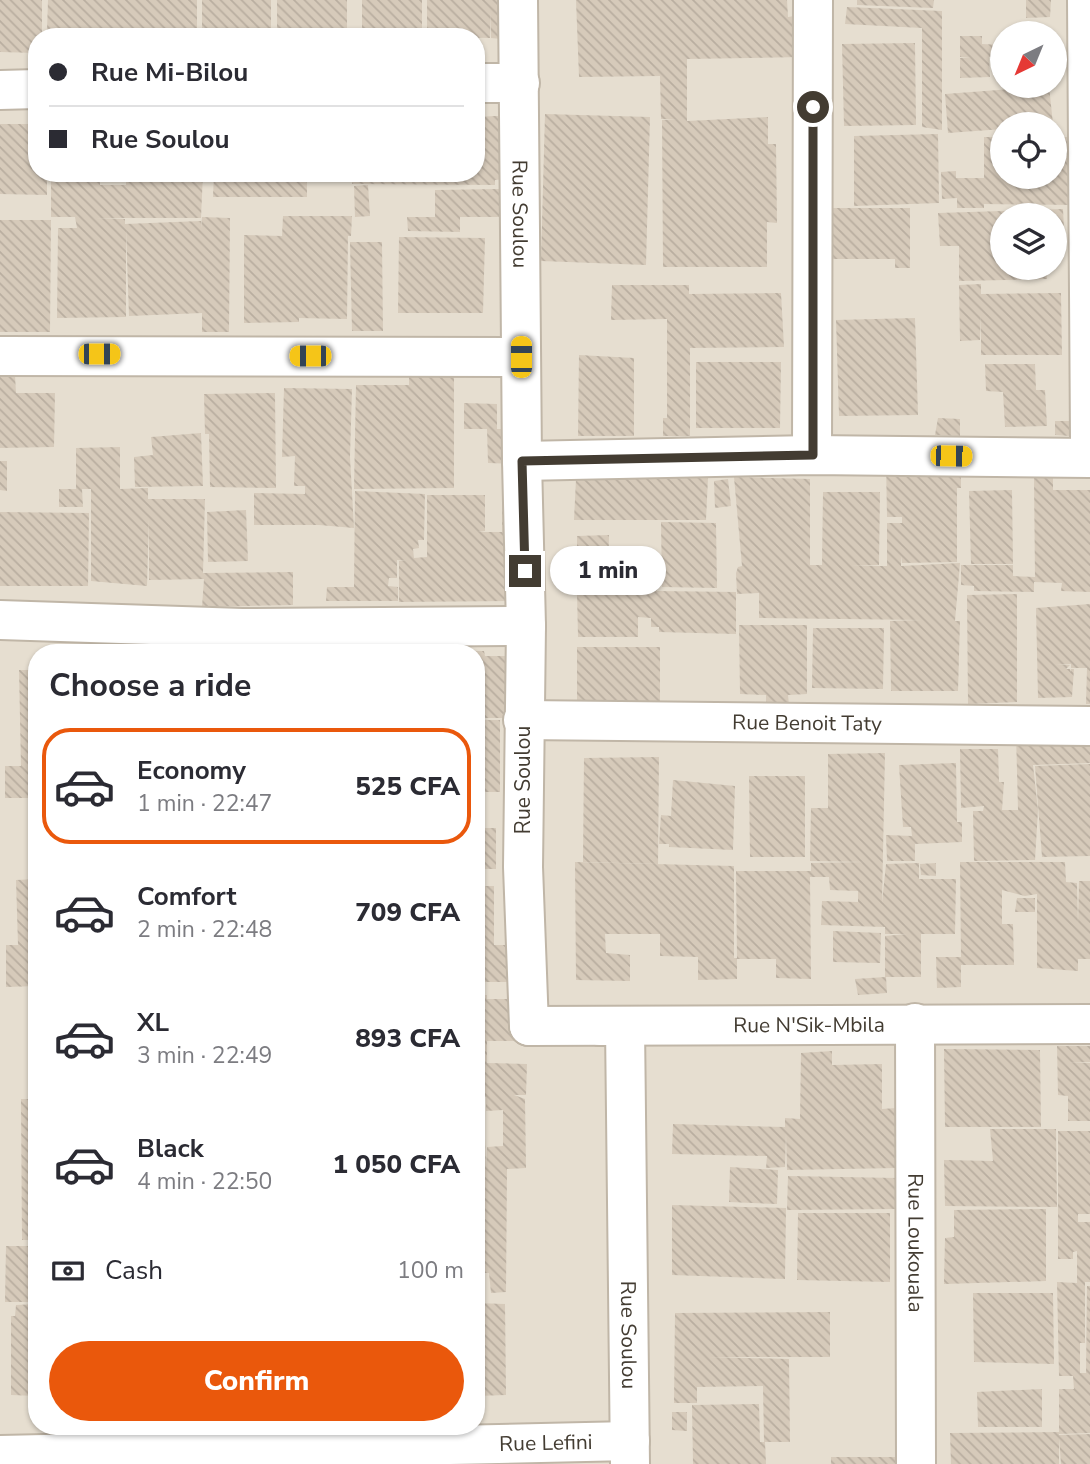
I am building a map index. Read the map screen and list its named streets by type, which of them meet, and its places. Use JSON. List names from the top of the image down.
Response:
{
  "streets": {
    "street": [
      "Rue Soulou",
      "Rue Benoit Taty",
      "Rue N'Sik-Mbila",
      "Rue Loukouala",
      "Rue Lefini"
    ]
  },
  "crossings": [
    ["Rue Soulou", "Rue Benoit Taty"],
    ["Rue Soulou", "Rue N'Sik-Mbila"],
    ["Rue Soulou", "Rue Lefini"],
    ["Rue N'Sik-Mbila", "Rue Loukouala"]
  ],
  "north": "bottom left",
  "page": {
    "banner": ["Rue Mi-Bilou", "Rue Soulou"],
    "bubble": "1 min",
    "heading": "Choose a ride",
    "list": [
      {
        "name": "Economy",
        "note": "1 min · 22:47",
        "value": "525 CFA"
      },
      {
        "name": "Comfort",
        "note": "2 min · 22:48",
        "value": "709 CFA"
      },
      {
        "name": "XL",
        "note": "3 min · 22:49",
        "value": "893 CFA"
      },
      {
        "name": "Black",
        "note": "4 min · 22:50",
        "value": "1 050 CFA"
      }
    ],
    "pay": ["Cash", "100 m"],
    "buttons": "Confirm"
  }
}
